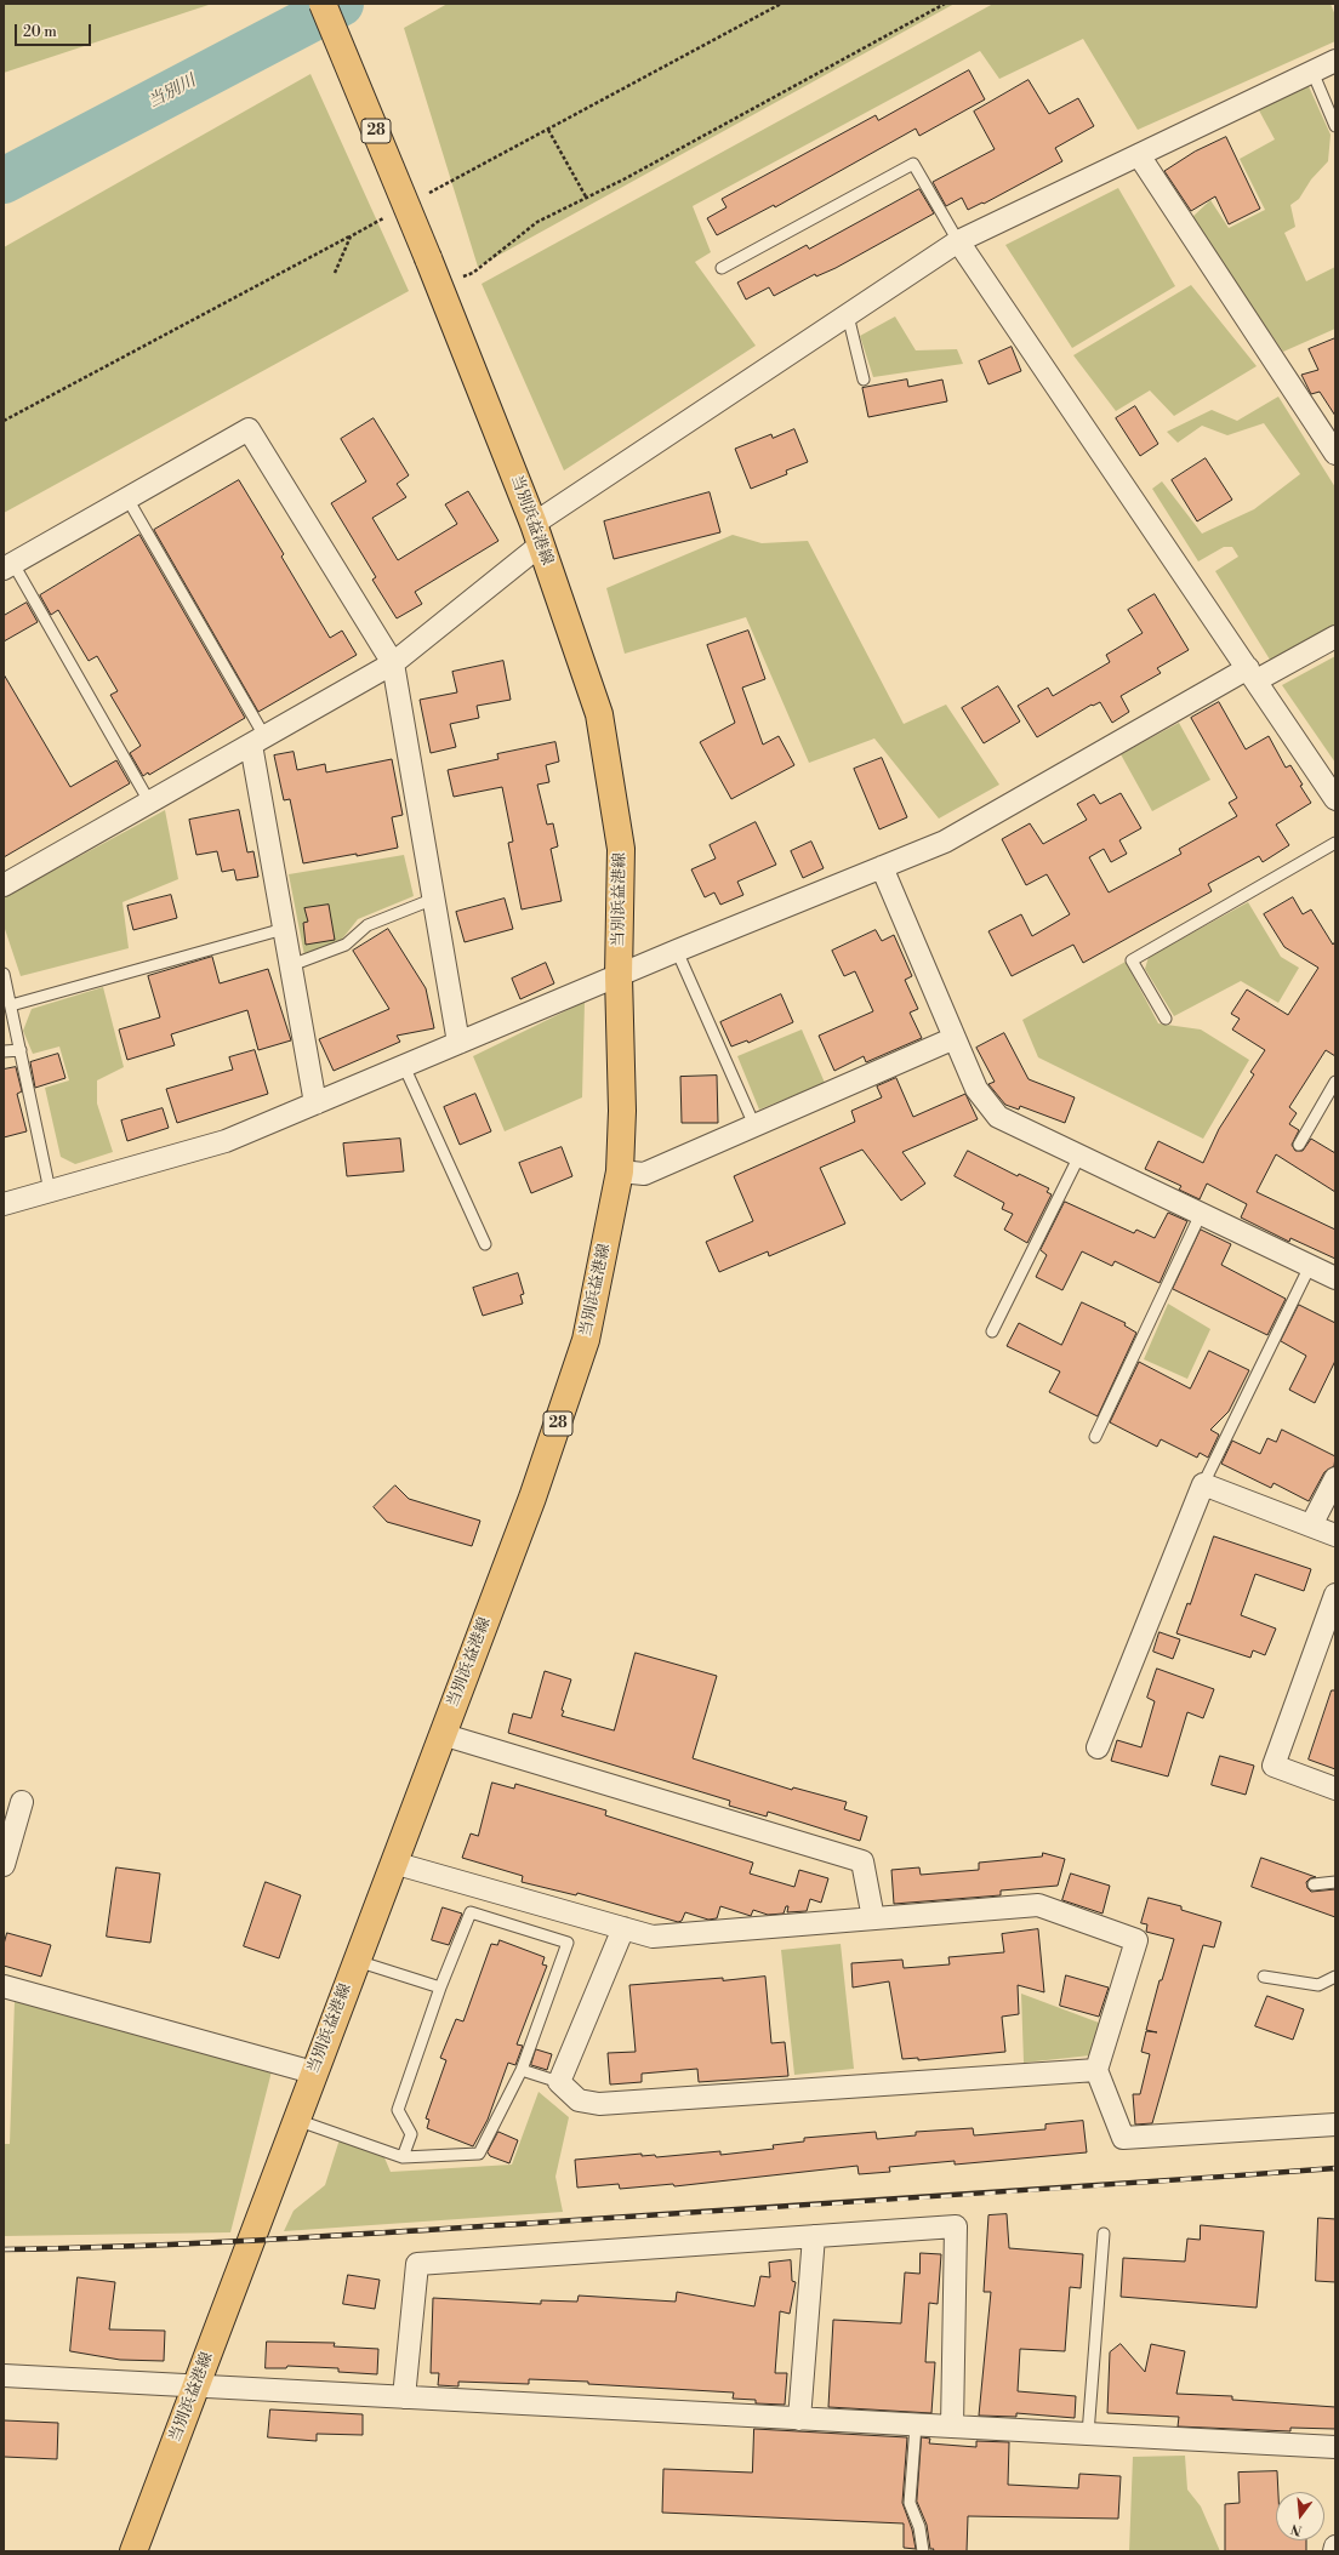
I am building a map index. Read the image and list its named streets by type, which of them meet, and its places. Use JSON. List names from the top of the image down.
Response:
{
  "streets": {
    "main road": ["28", "当別浜益港線"]
  },
  "water": ["当別川"],
  "scale_bar": "20 m",
  "north": "bottom"
}
